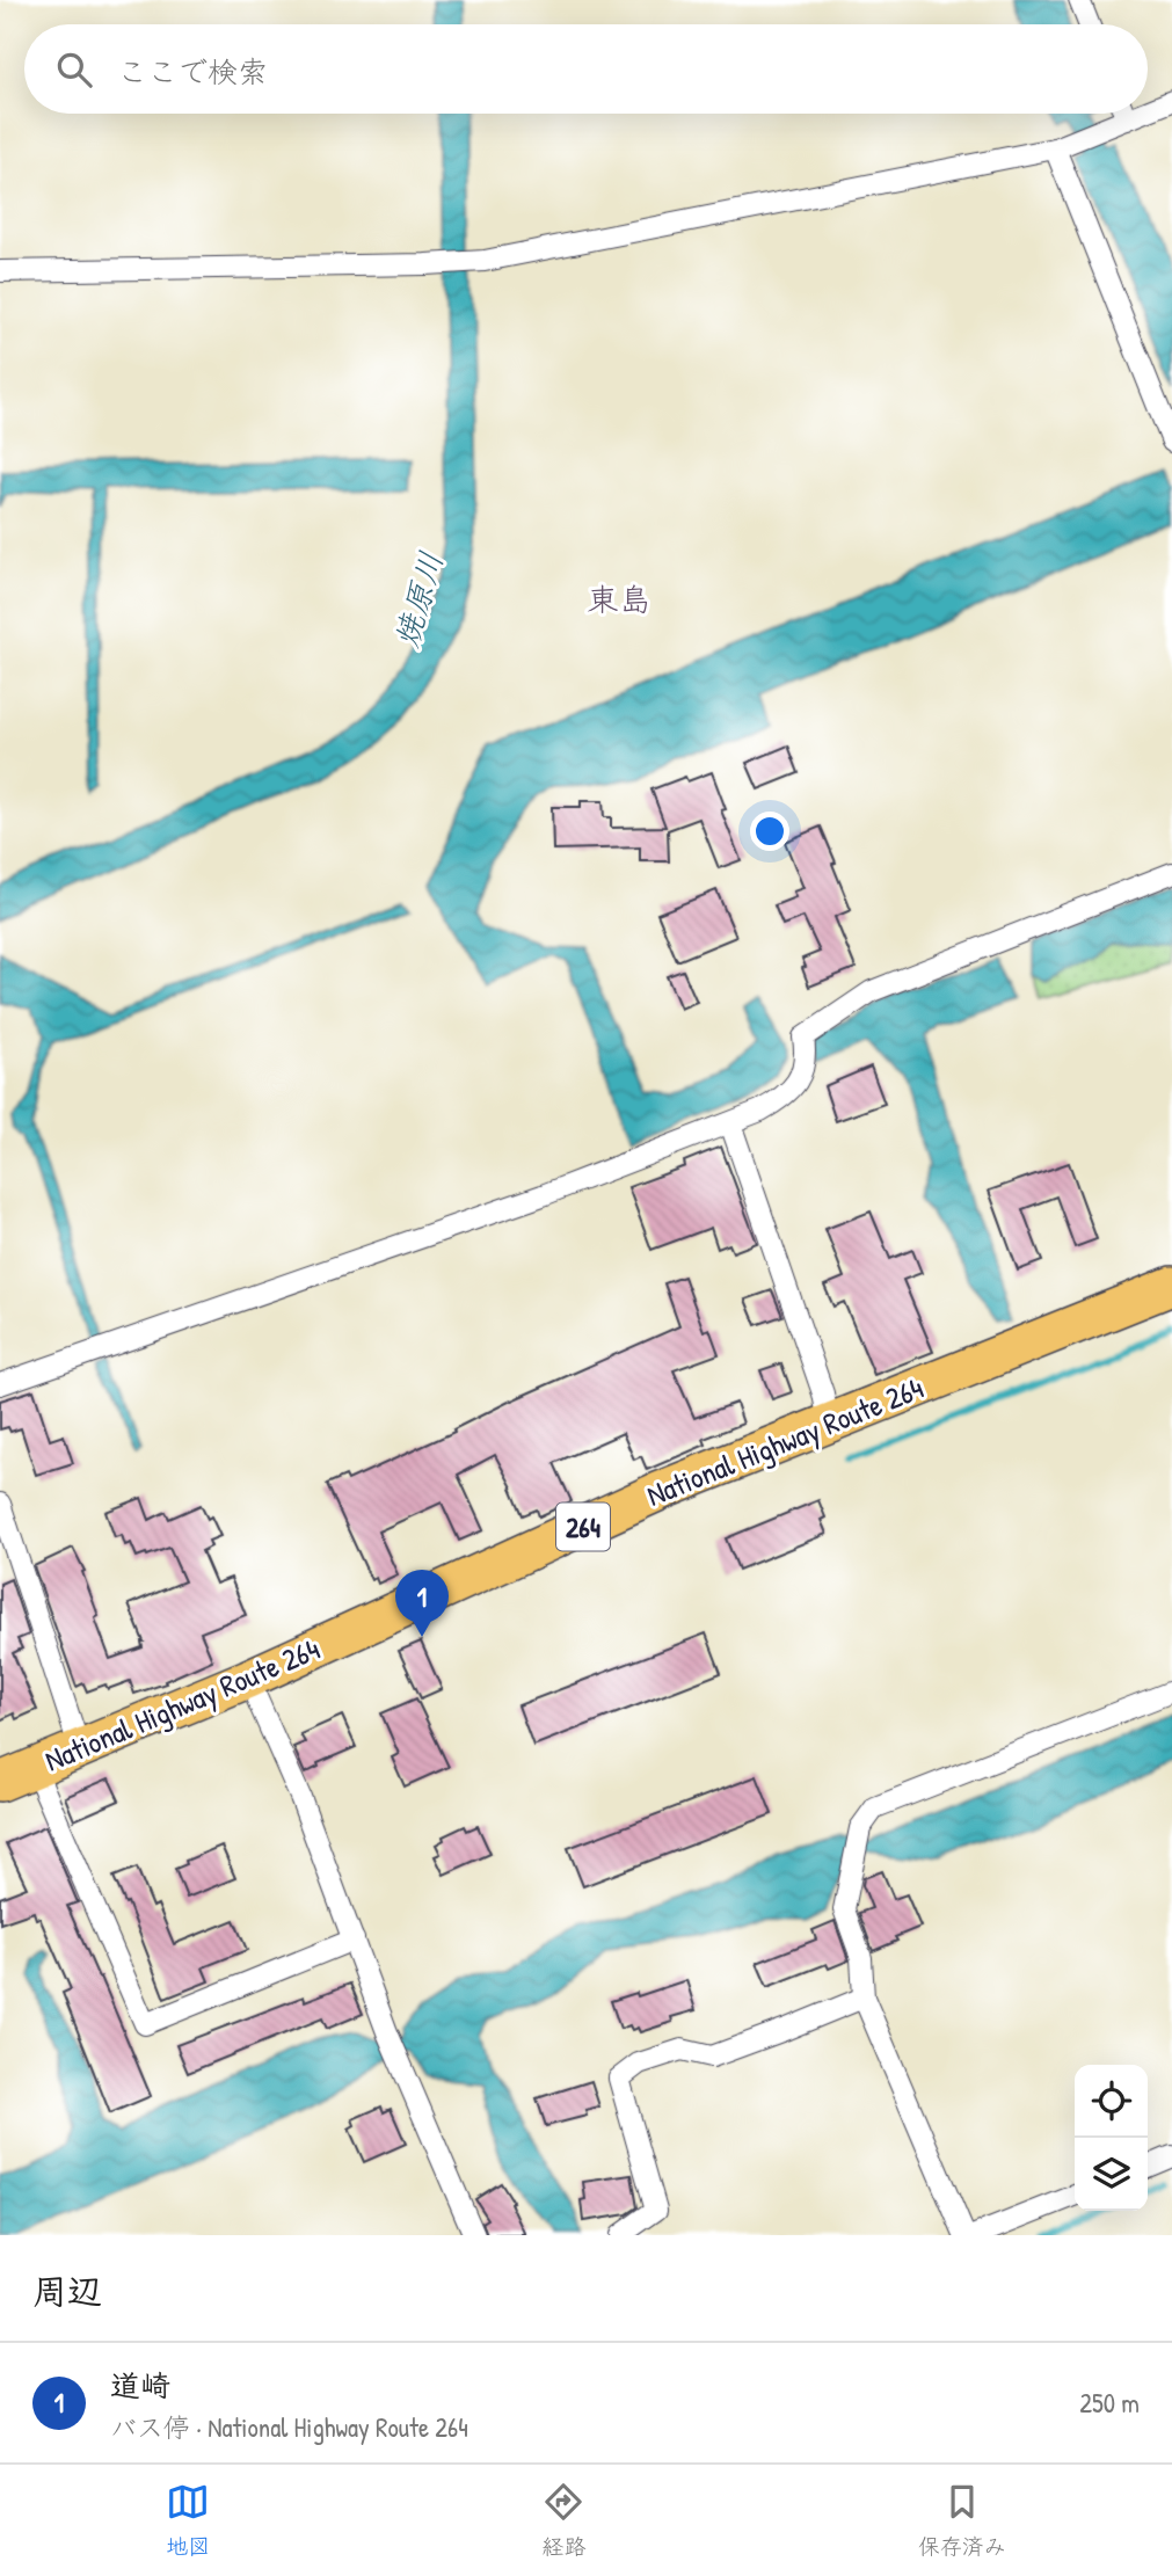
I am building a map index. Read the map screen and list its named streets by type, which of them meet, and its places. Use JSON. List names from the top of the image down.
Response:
{
  "streets": {
    "highway": ["National Highway Route 264", "264"]
  },
  "districts": ["東島"],
  "water": ["焼原川"],
  "page": {
    "search": "ここで検索",
    "pins": "1",
    "heading": "周辺",
    "list": [
      {
        "mark": "1",
        "name": "道崎",
        "note": "バス停 · National Highway Route 264",
        "value": "250 m"
      }
    ],
    "nav": ["地図", "経路", "保存済み"]
  }
}
